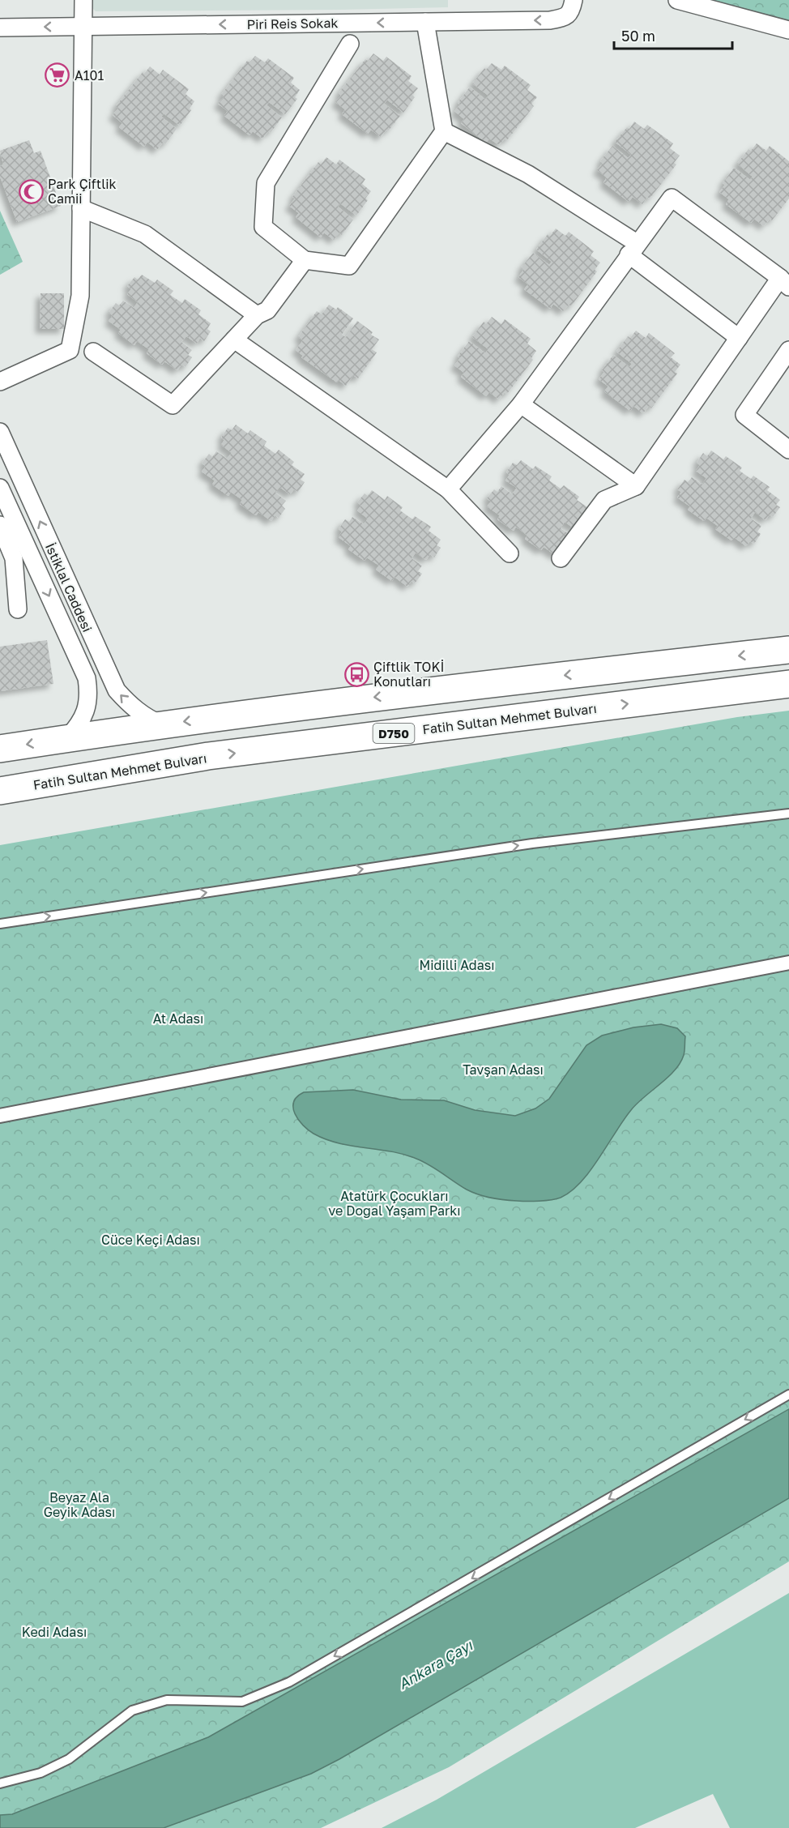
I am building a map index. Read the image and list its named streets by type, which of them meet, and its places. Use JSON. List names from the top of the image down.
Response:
{
  "streets": {
    "highway": ["Fatih Sultan Mehmet Bulvarı", "D750"],
    "street": ["Piri Reis Sokak", "İstiklal Caddesi"]
  },
  "one_way": ["Piri Reis Sokak"],
  "water": ["Ankara Çayı"],
  "parks": [
    "Midilli Adası",
    "At Adası",
    "Tavşan Adası",
    "Atatürk Çocukları ve Doğal Yaşam Parkı",
    "Cüce Keçi Adası",
    "Beyaz Ala Geyik Adası",
    "Kedi Adası"
  ],
  "places": {
    "supermarket": ["A101"],
    "mosque": ["Park Çiftlik Camii"],
    "bus stop": ["Çiftlik TOKİ Konutları"]
  },
  "scale_bar": "50 m"
}
